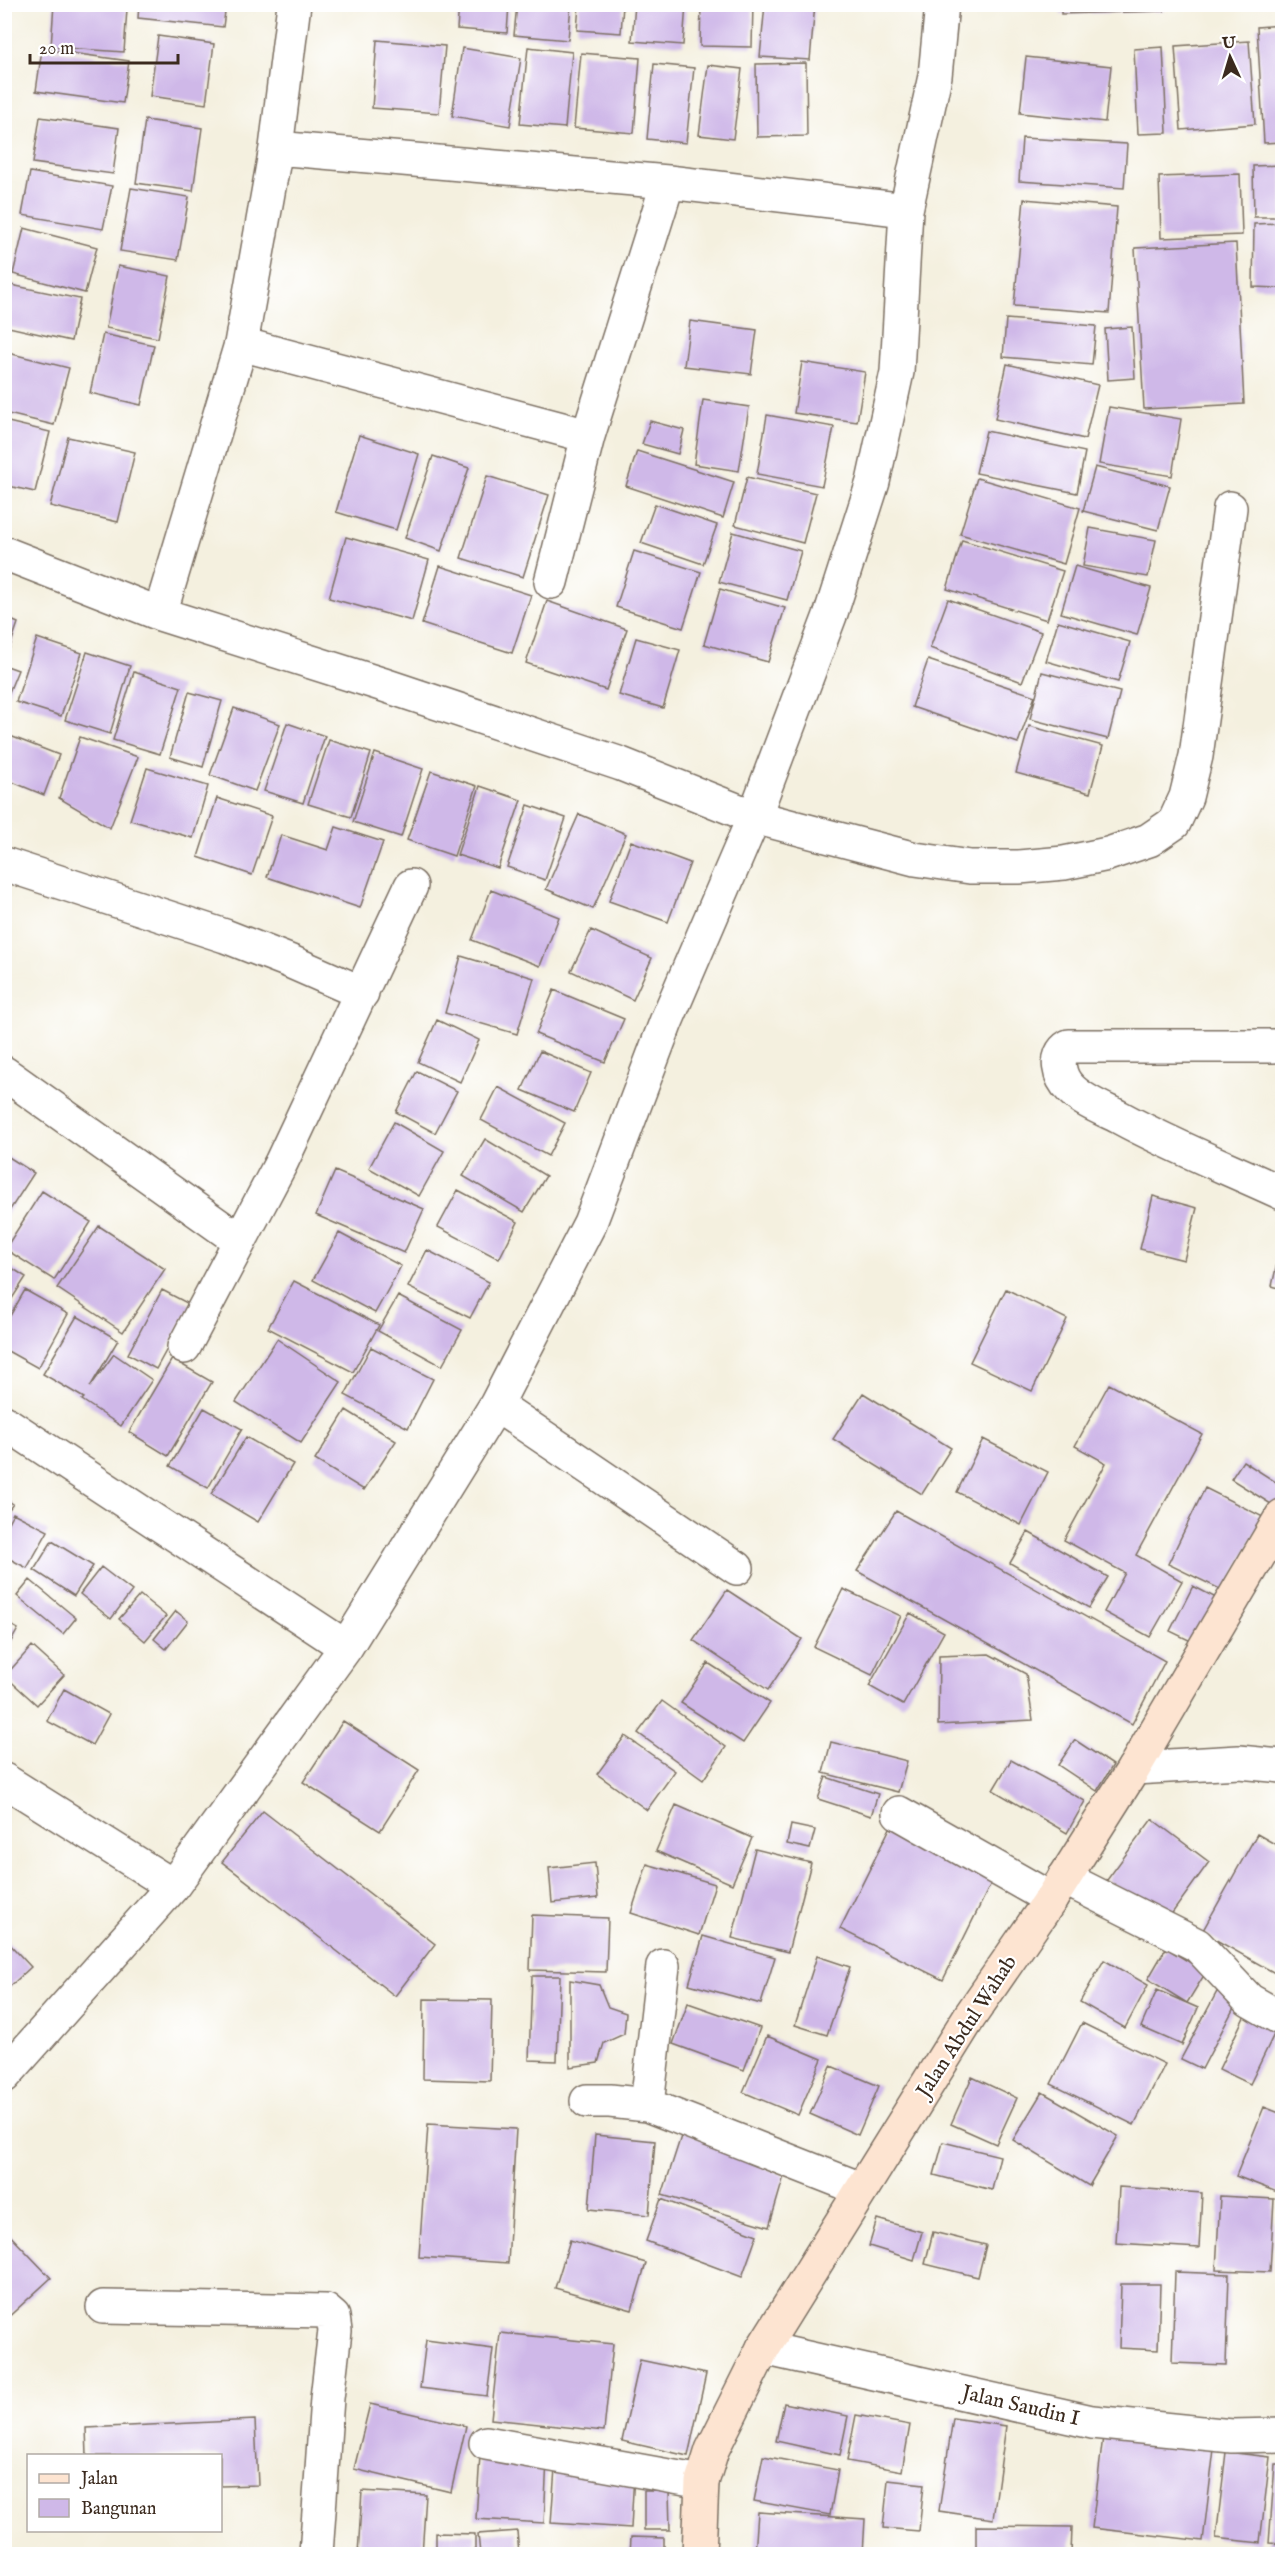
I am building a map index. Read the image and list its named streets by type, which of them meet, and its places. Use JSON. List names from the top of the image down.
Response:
{
  "streets": {
    "street": ["Jalan Abdul Wahab", "Jalan Saudin I"]
  },
  "crossings": [
    ["Jalan Abdul Wahab", "Jalan Saudin I"]
  ],
  "legend": ["Jalan", "Bangunan"],
  "scale_bar": "20 m",
  "north": "top"
}
